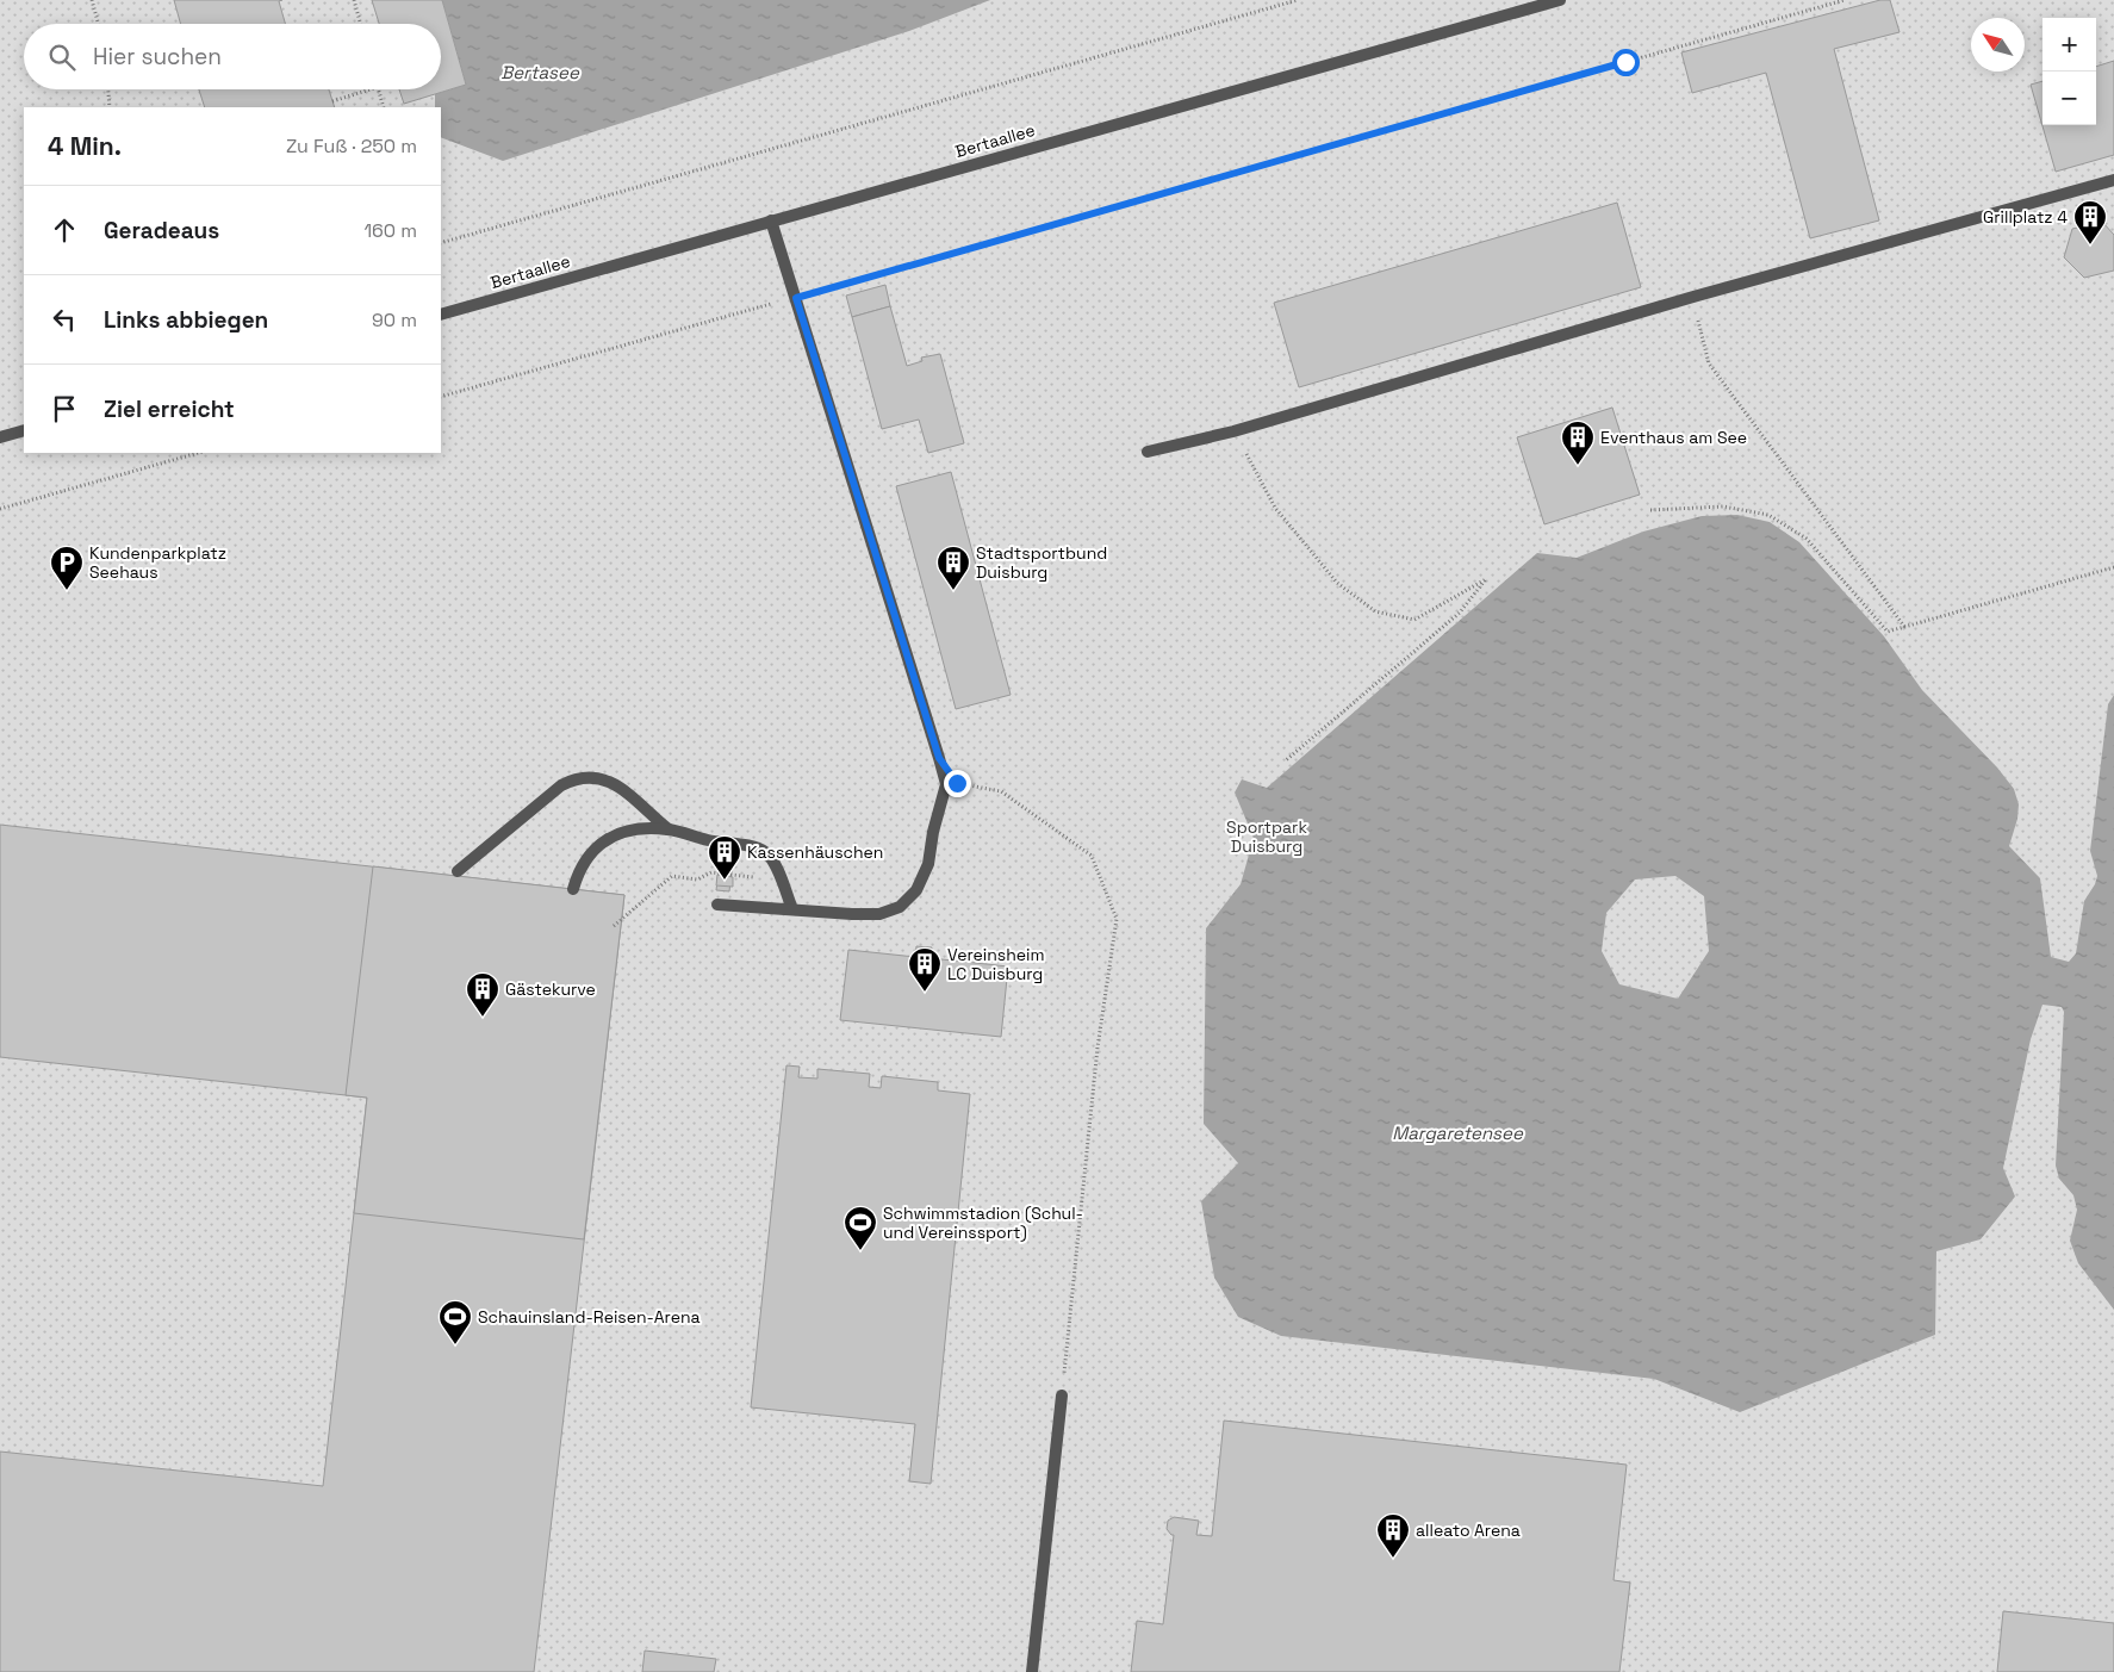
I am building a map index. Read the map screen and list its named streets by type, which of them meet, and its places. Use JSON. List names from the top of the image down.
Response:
{
  "streets": {
    "street": ["Bertaallee"]
  },
  "water": ["Bertasee", "Margaretensee"],
  "parks": ["Sportpark Duisburg"],
  "places": {
    "building": [
      "Grillplatz 4",
      "Eventhaus am See",
      "Stadtsportbund Duisburg",
      "Kassenhäuschen",
      "Vereinsheim LC Duisburg",
      "Gästekurve",
      "alleato Arena"
    ],
    "parking": ["Kundenparkplatz Seehaus"],
    "sports": ["Schwimmstadion (Schul- und Vereinssport)", "Schauinsland-Reisen-Arena"]
  },
  "north": "top left",
  "page": {
    "map_buttons": ["+", "−"],
    "search": "Hier suchen",
    "heading": ["4 Min.", "Zu Fuß · 250 m"],
    "list": [
      ["Geradeaus", "160 m"],
      ["Links abbiegen", "90 m"],
      "Ziel erreicht"
    ]
  }
}
